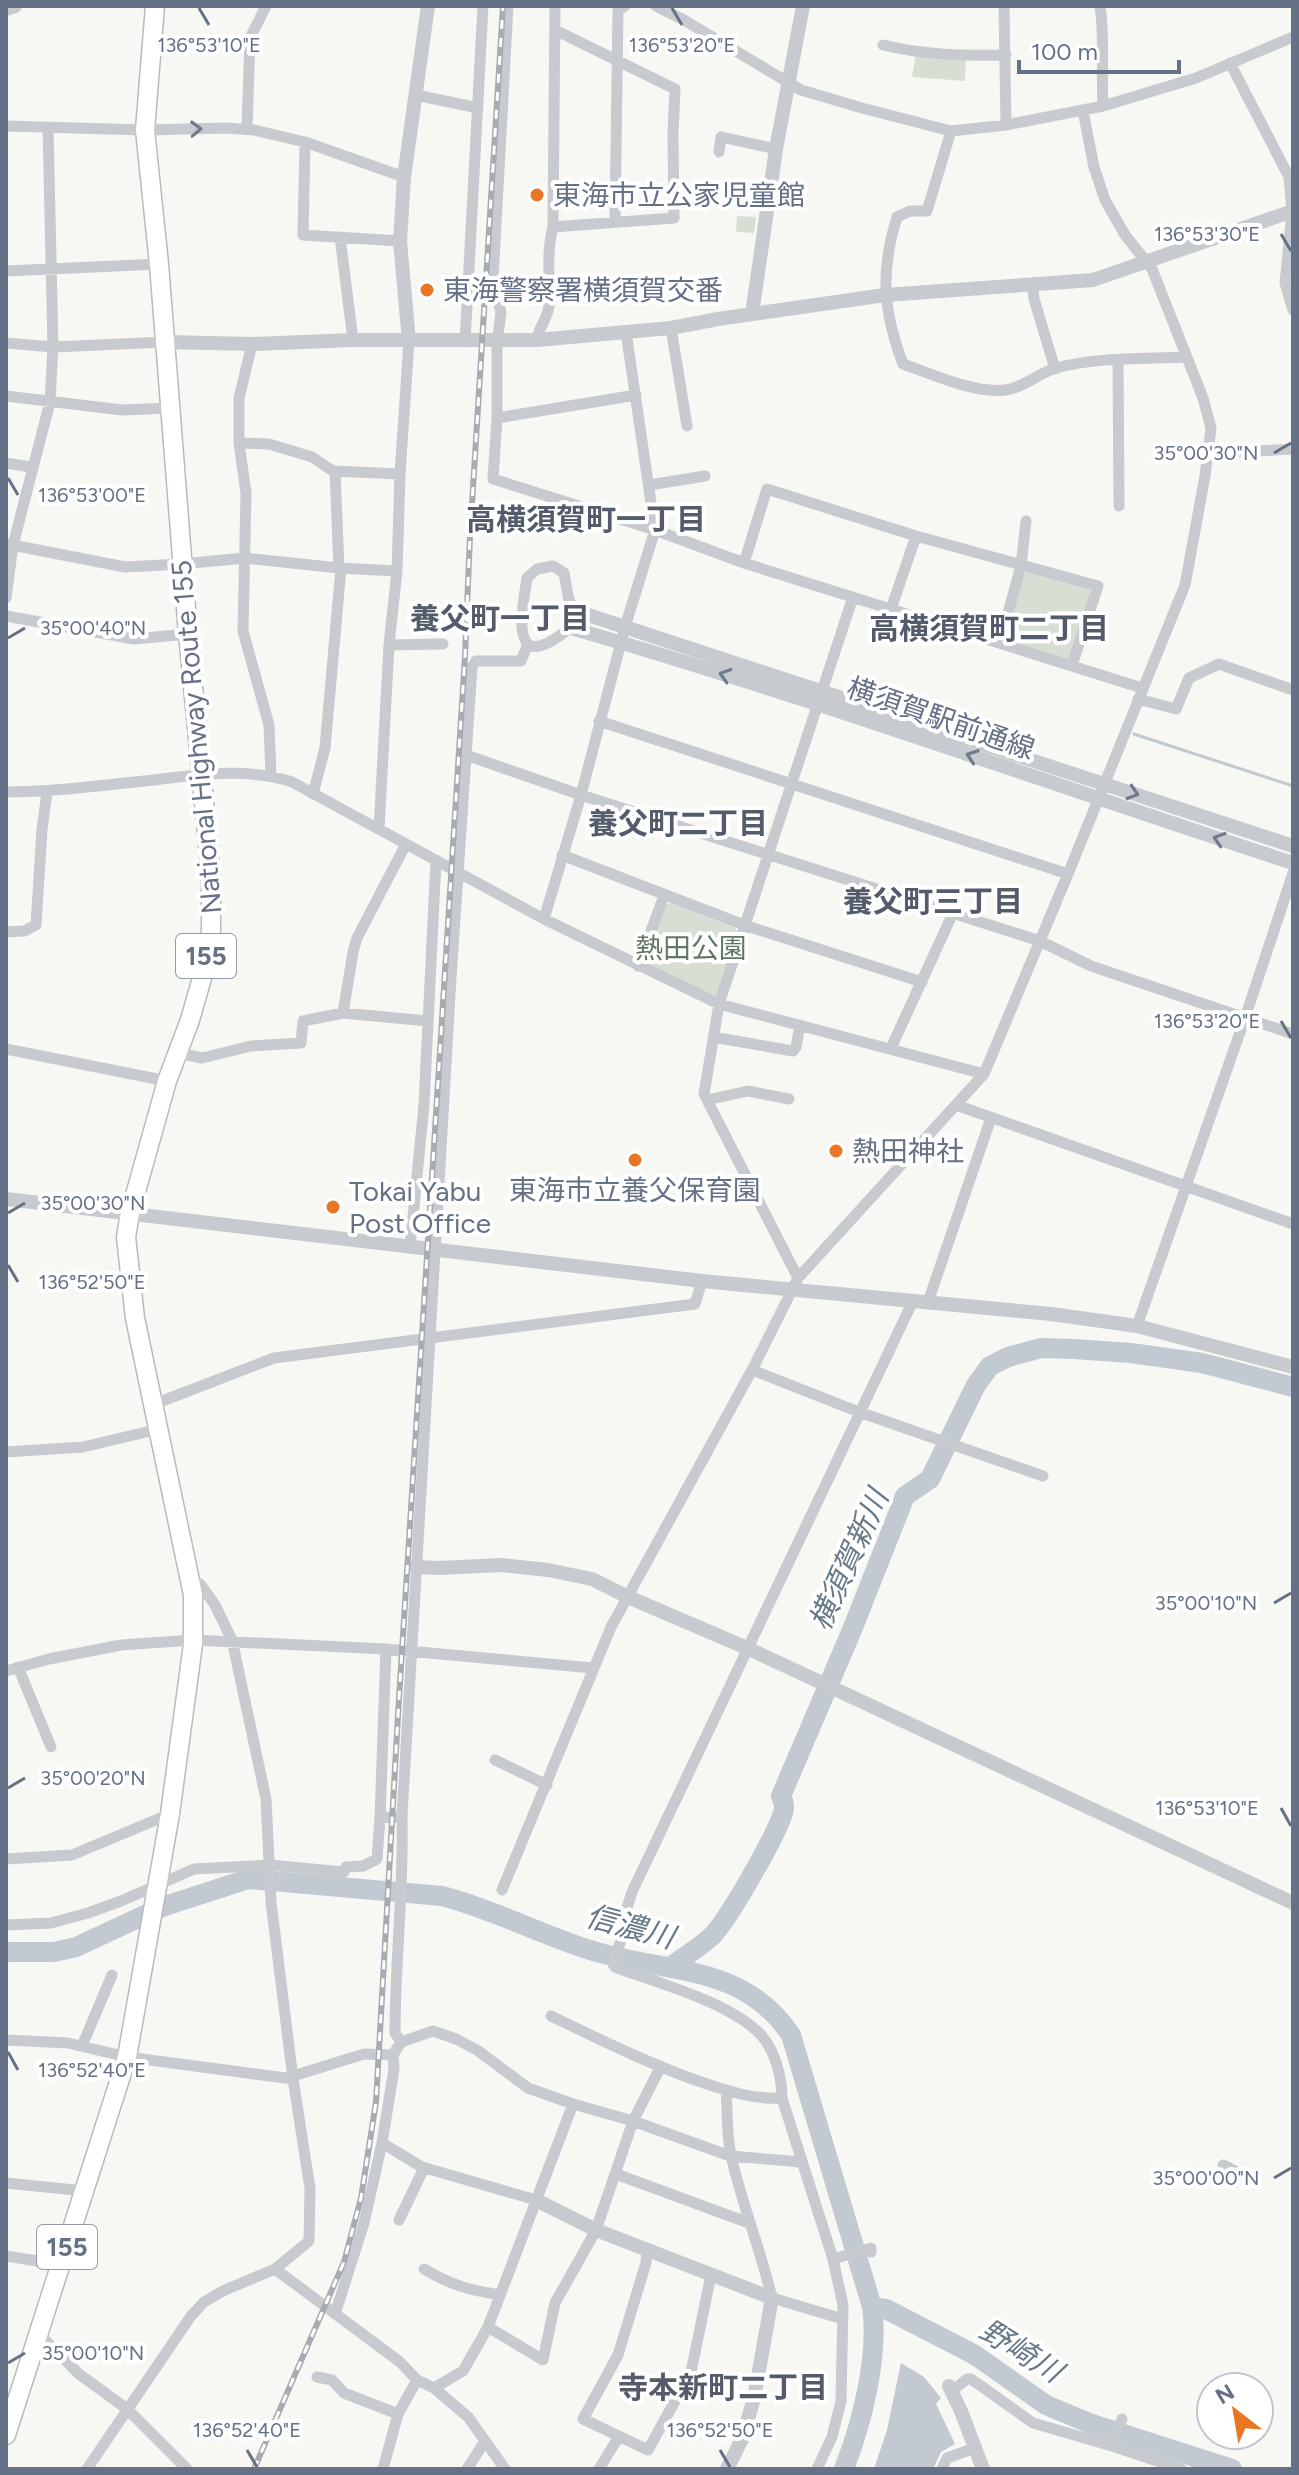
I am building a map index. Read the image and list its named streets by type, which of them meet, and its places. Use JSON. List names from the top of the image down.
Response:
{
  "streets": {
    "highway": ["National Highway Route 155", "155"],
    "street": ["横須賀駅前通線"]
  },
  "districts": [
    "高横須賀町一丁目",
    "養父町一丁目",
    "高横須賀町二丁目",
    "養父町二丁目",
    "養父町三丁目",
    "寺本新町二丁目"
  ],
  "water": ["横須賀新川", "信濃川", "野崎川"],
  "parks": ["熱田公園"],
  "places": [
    "東海市立公家児童館",
    "東海警察署横須賀交番",
    "熱田神社",
    "東海市立養父保育園",
    "Tokai Yabu Post Office"
  ],
  "scale_bar": "100 m",
  "north": "top left",
  "coordinates": [
    "136°53'10\"E",
    "136°53'20\"E",
    "136°53'30\"E",
    "35°00'30\"N",
    "136°53'00\"E",
    "35°00'40\"N",
    "136°52'50\"E",
    "35°00'10\"N",
    "35°00'20\"N",
    "136°52'40\"E",
    "35°00'00\"N"
  ]
}
